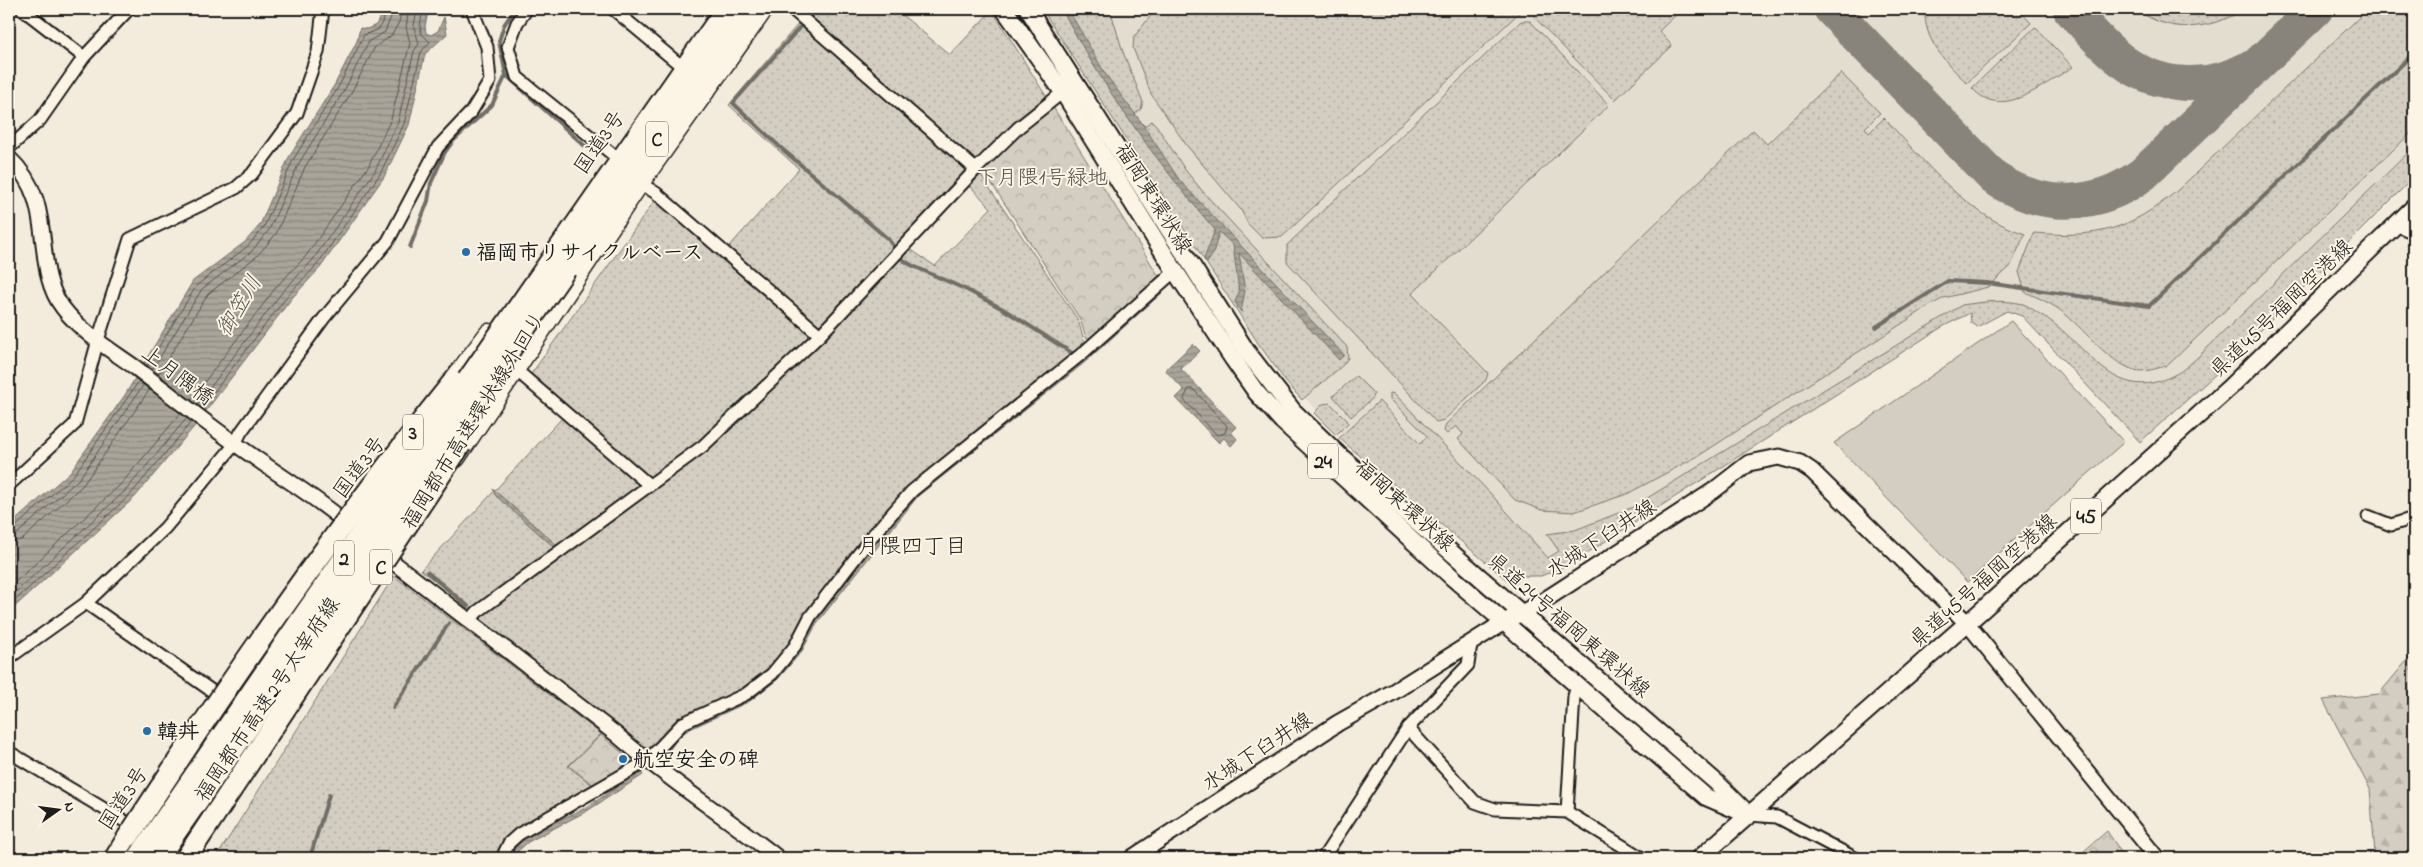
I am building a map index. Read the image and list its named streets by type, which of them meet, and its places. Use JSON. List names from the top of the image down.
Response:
{
  "streets": {
    "highway": [
      "C",
      "国道3号",
      "福岡都市高速環状線外回り",
      "3",
      "2",
      "福岡都市高速2号太宰府線"
    ],
    "main road": [
      "福岡東環状線",
      "県道45号福岡空港線",
      "24",
      "45",
      "水城下臼井線",
      "県道24号福岡東環状線"
    ],
    "street": ["上月隅橋"]
  },
  "crossings": [
    ["C", "国道3号"],
    ["C", "福岡都市高速環状線外回り"],
    ["C", "福岡都市高速2号太宰府線"],
    ["国道3号", "上月隅橋"],
    ["福岡東環状線", "県道45号福岡空港線"],
    ["福岡東環状線", "水城下臼井線"],
    ["福岡東環状線", "県道24号福岡東環状線"],
    ["県道45号福岡空港線", "水城下臼井線"],
    ["県道45号福岡空港線", "県道24号福岡東環状線"],
    ["福岡都市高速環状線外回り", "福岡都市高速2号太宰府線"],
    ["水城下臼井線", "県道24号福岡東環状線"]
  ],
  "districts": ["月隈四丁目"],
  "water": ["御笠川"],
  "parks": ["下月隈1号緑地"],
  "places": ["福岡市リサイクルベース", "韓丼", "航空安全の碑"],
  "north": "right"
}
